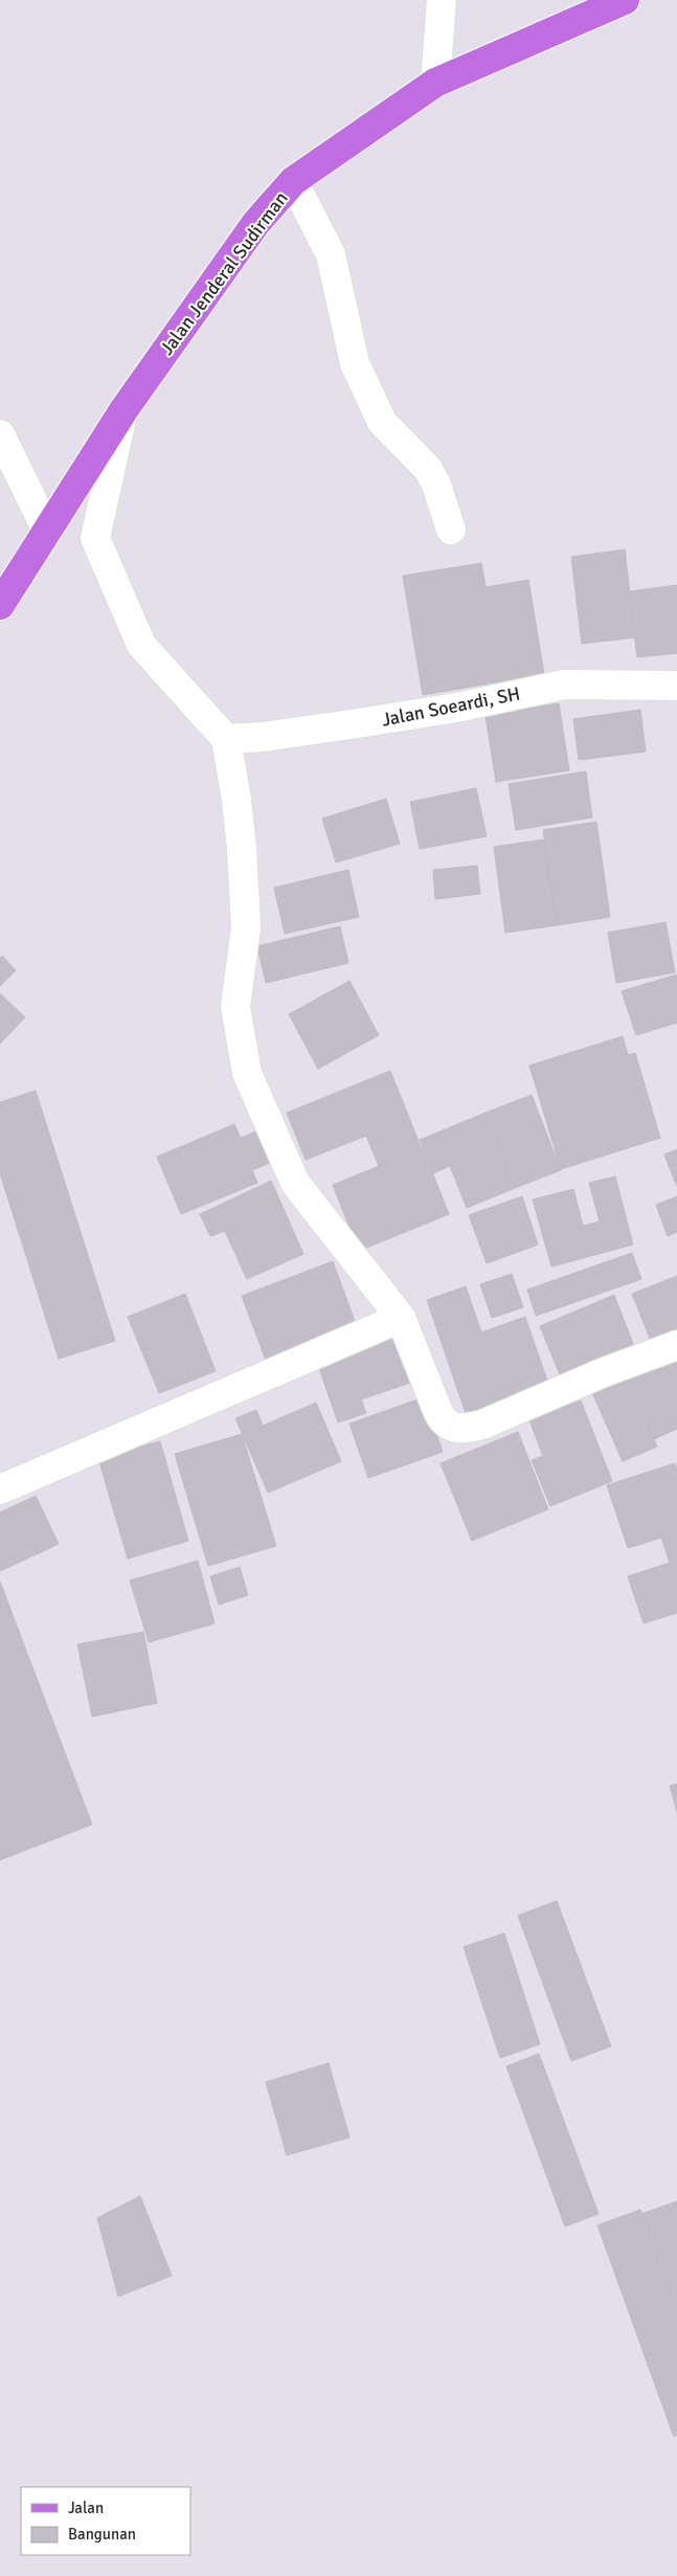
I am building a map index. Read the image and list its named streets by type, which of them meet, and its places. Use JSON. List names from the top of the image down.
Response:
{
  "streets": {
    "main road": ["Jalan Jenderal Sudirman"],
    "street": ["Jalan Soeardi, SH"]
  },
  "legend": ["Jalan", "Bangunan"]
}
